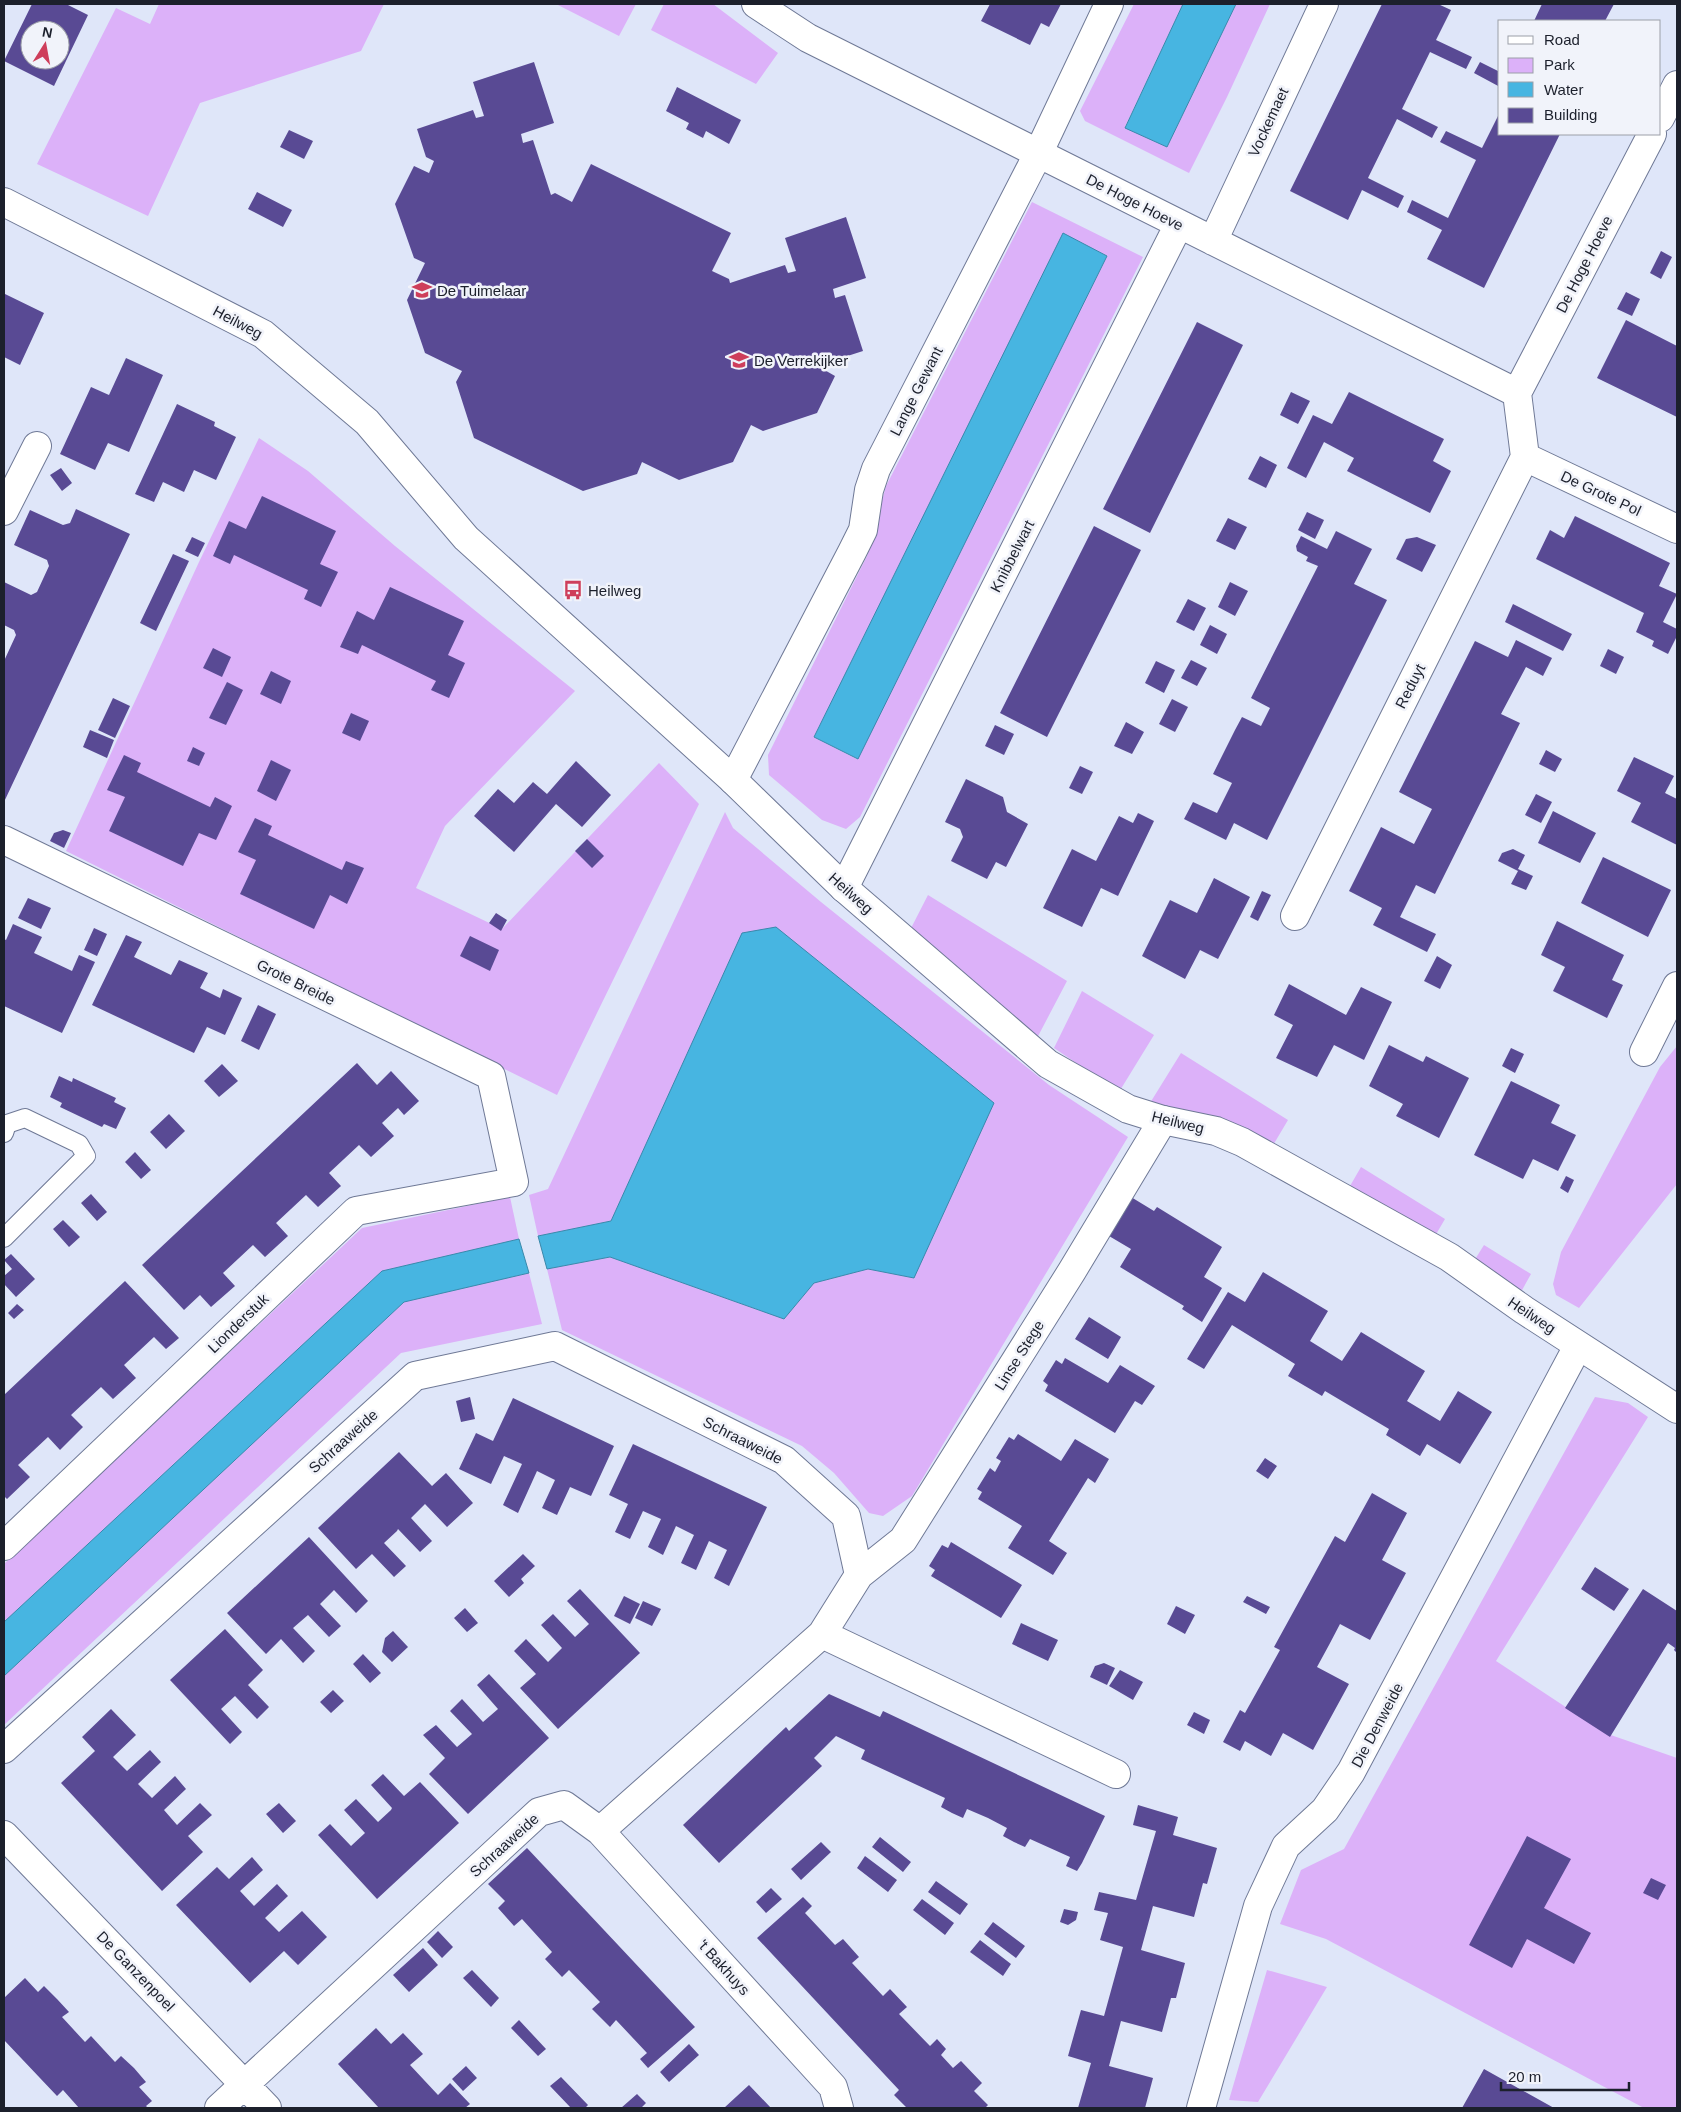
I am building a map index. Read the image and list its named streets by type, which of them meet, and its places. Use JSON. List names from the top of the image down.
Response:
{
  "streets": {
    "street": [
      "Vockemaet",
      "De Hoge Hoeve",
      "Heilweg",
      "Lange Gewant",
      "De Grote Pol",
      "Knibbelwart",
      "Reduyt",
      "Grote Breide",
      "Lionderstuk",
      "Linse Stege",
      "Schraaweide",
      "Die Denweide",
      "'t Bakhuys",
      "De Ganzenpoel"
    ]
  },
  "crossings": [
    ["Vockemaet", "De Hoge Hoeve"],
    ["De Hoge Hoeve", "Lange Gewant"],
    ["De Hoge Hoeve", "Knibbelwart"],
    ["Heilweg", "Lange Gewant"],
    ["Heilweg", "Knibbelwart"],
    ["Heilweg", "Linse Stege"],
    ["Heilweg", "Die Denweide"],
    ["De Grote Pol", "Reduyt"],
    ["Grote Breide", "Lionderstuk"],
    ["Linse Stege", "Schraaweide"],
    ["Schraaweide", "'t Bakhuys"],
    ["Schraaweide", "De Ganzenpoel"]
  ],
  "places": {
    "school or university": ["De Tuimelaar", "De Verrekijker"],
    "bus stop": ["Heilweg"]
  },
  "legend": [
    "Road",
    "Park",
    "Water",
    "Building"
  ],
  "scale_bar": "20 m",
  "north": "top"
}
